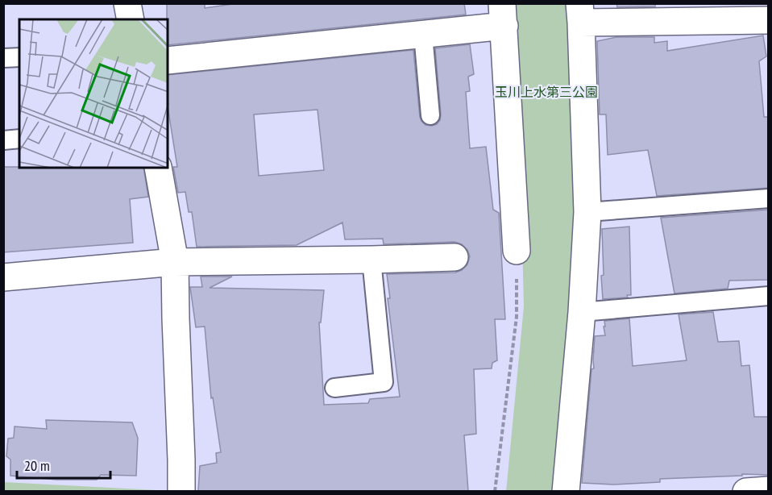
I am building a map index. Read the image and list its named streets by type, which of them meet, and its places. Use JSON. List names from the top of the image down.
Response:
{
  "parks": ["玉川上水第三公園"],
  "scale_bar": "20 m"
}
